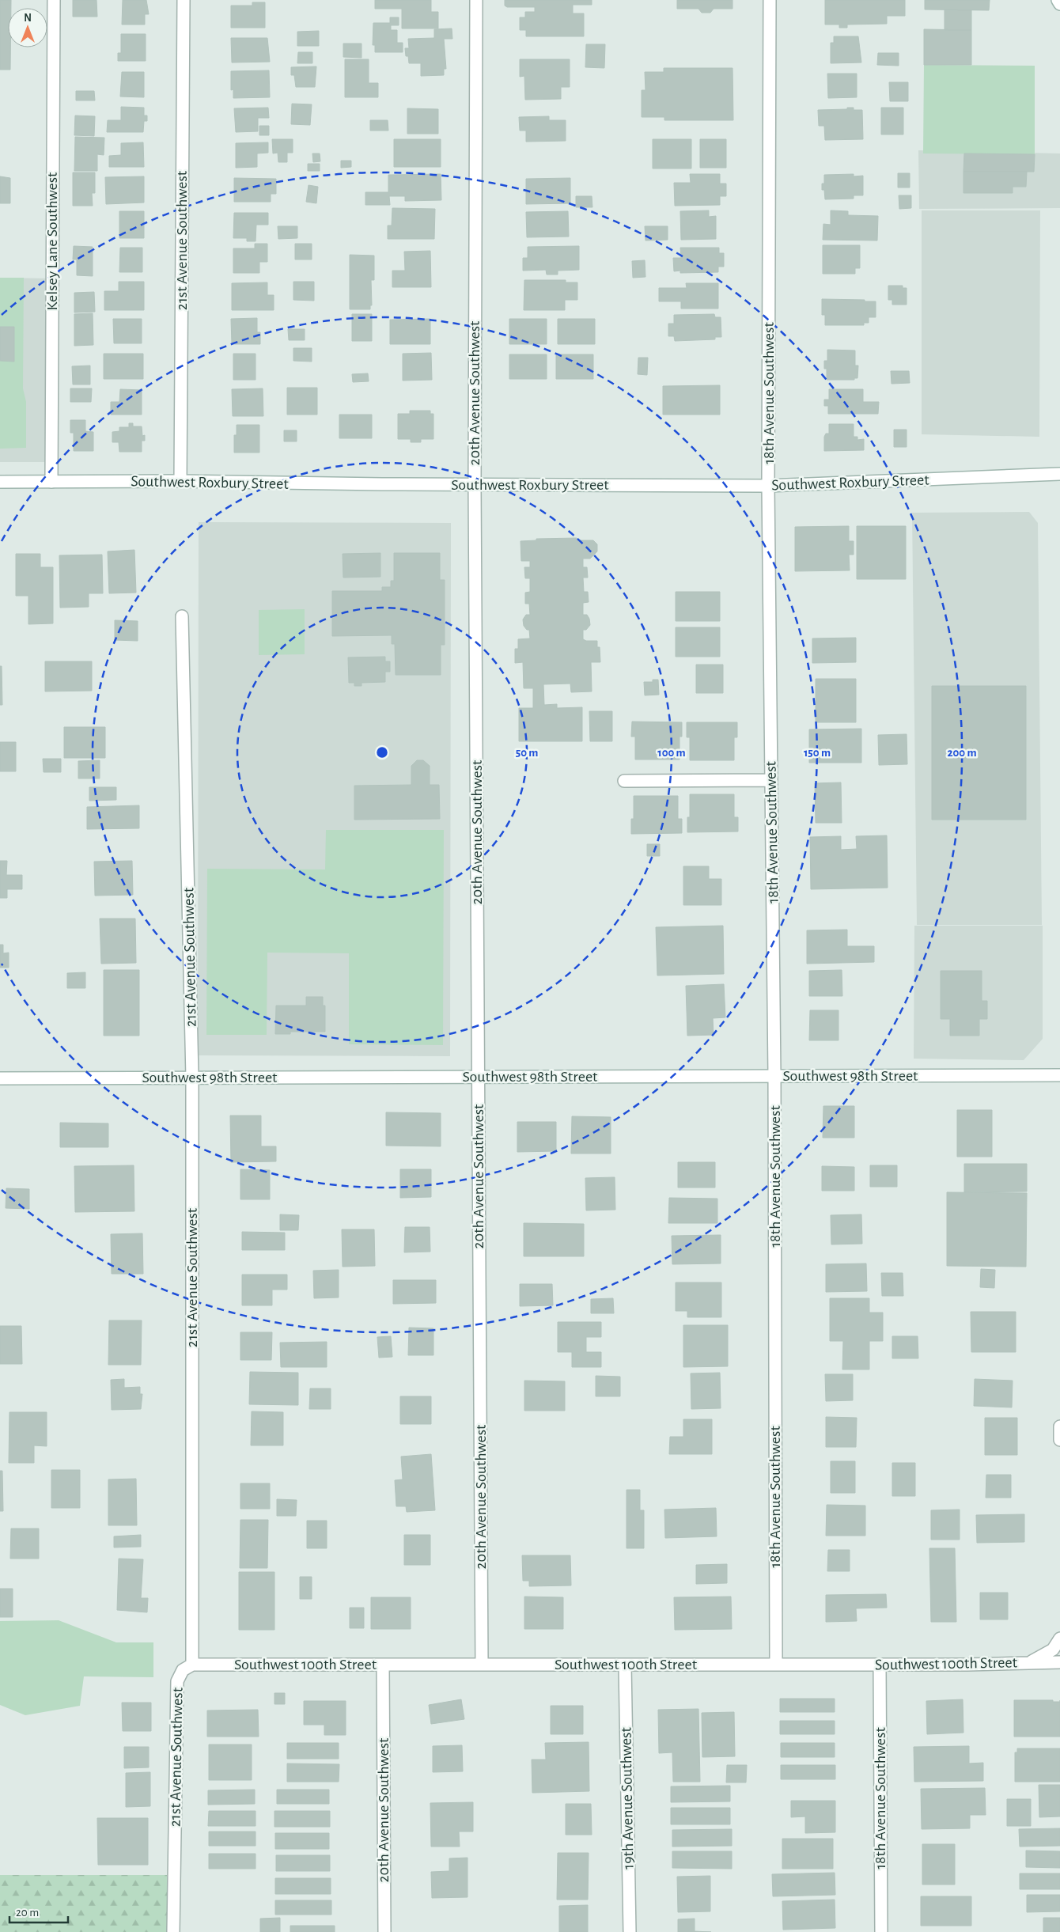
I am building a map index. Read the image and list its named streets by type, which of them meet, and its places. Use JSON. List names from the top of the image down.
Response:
{
  "streets": {
    "street": [
      "21st Avenue Southwest",
      "Kelsey Lane Southwest",
      "20th Avenue Southwest",
      "18th Avenue Southwest",
      "Southwest Roxbury Street",
      "Southwest 98th Street",
      "Southwest 100th Street",
      "19th Avenue Southwest"
    ]
  },
  "crossings": [
    ["21st Avenue Southwest", "Southwest Roxbury Street"],
    ["21st Avenue Southwest", "Southwest 98th Street"],
    ["21st Avenue Southwest", "Southwest 100th Street"],
    ["Kelsey Lane Southwest", "Southwest Roxbury Street"],
    ["20th Avenue Southwest", "Southwest Roxbury Street"],
    ["20th Avenue Southwest", "Southwest 98th Street"],
    ["20th Avenue Southwest", "Southwest 100th Street"],
    ["18th Avenue Southwest", "Southwest Roxbury Street"],
    ["18th Avenue Southwest", "Southwest 98th Street"],
    ["18th Avenue Southwest", "Southwest 100th Street"],
    ["Southwest 100th Street", "19th Avenue Southwest"]
  ],
  "scale_bar": "20 m",
  "north": "top",
  "rings": [
    "50 m",
    "100 m",
    "150 m",
    "200 m"
  ]
}
